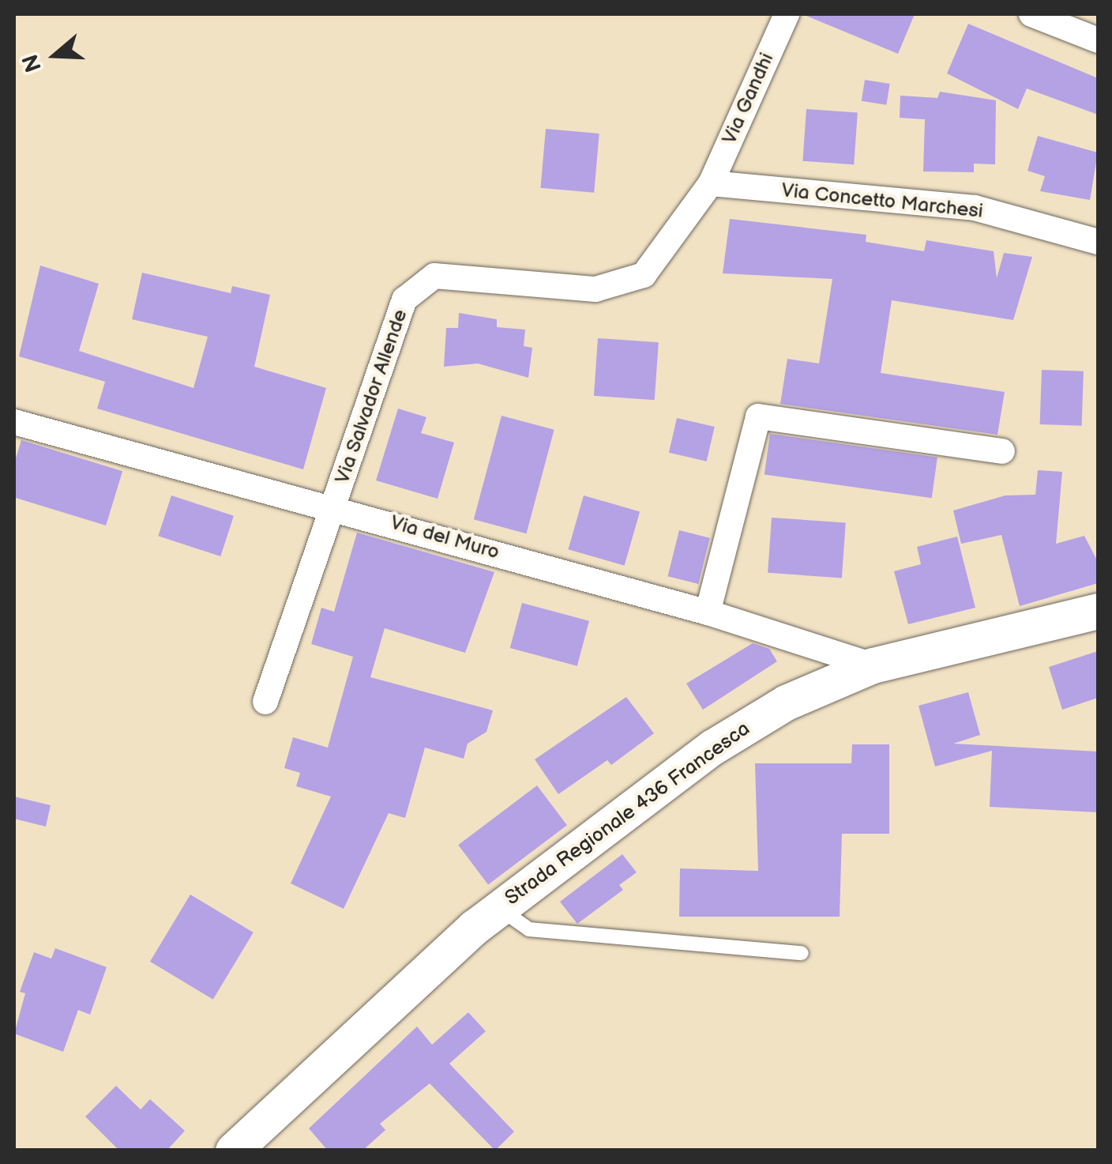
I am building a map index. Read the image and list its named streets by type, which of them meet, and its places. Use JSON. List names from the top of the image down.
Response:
{
  "streets": {
    "street": [
      "Via Gandhi",
      "Via Concetto Marchesi",
      "Via Salvador Allende",
      "Via del Muro",
      "Strada Regionale 436 Francesca"
    ]
  },
  "crossings": [
    ["Via Gandhi", "Via Concetto Marchesi"],
    ["Via Gandhi", "Via Salvador Allende"],
    ["Via Concetto Marchesi", "Via Salvador Allende"],
    ["Via Salvador Allende", "Via del Muro"],
    ["Via del Muro", "Strada Regionale 436 Francesca"]
  ],
  "north": "left"
}
